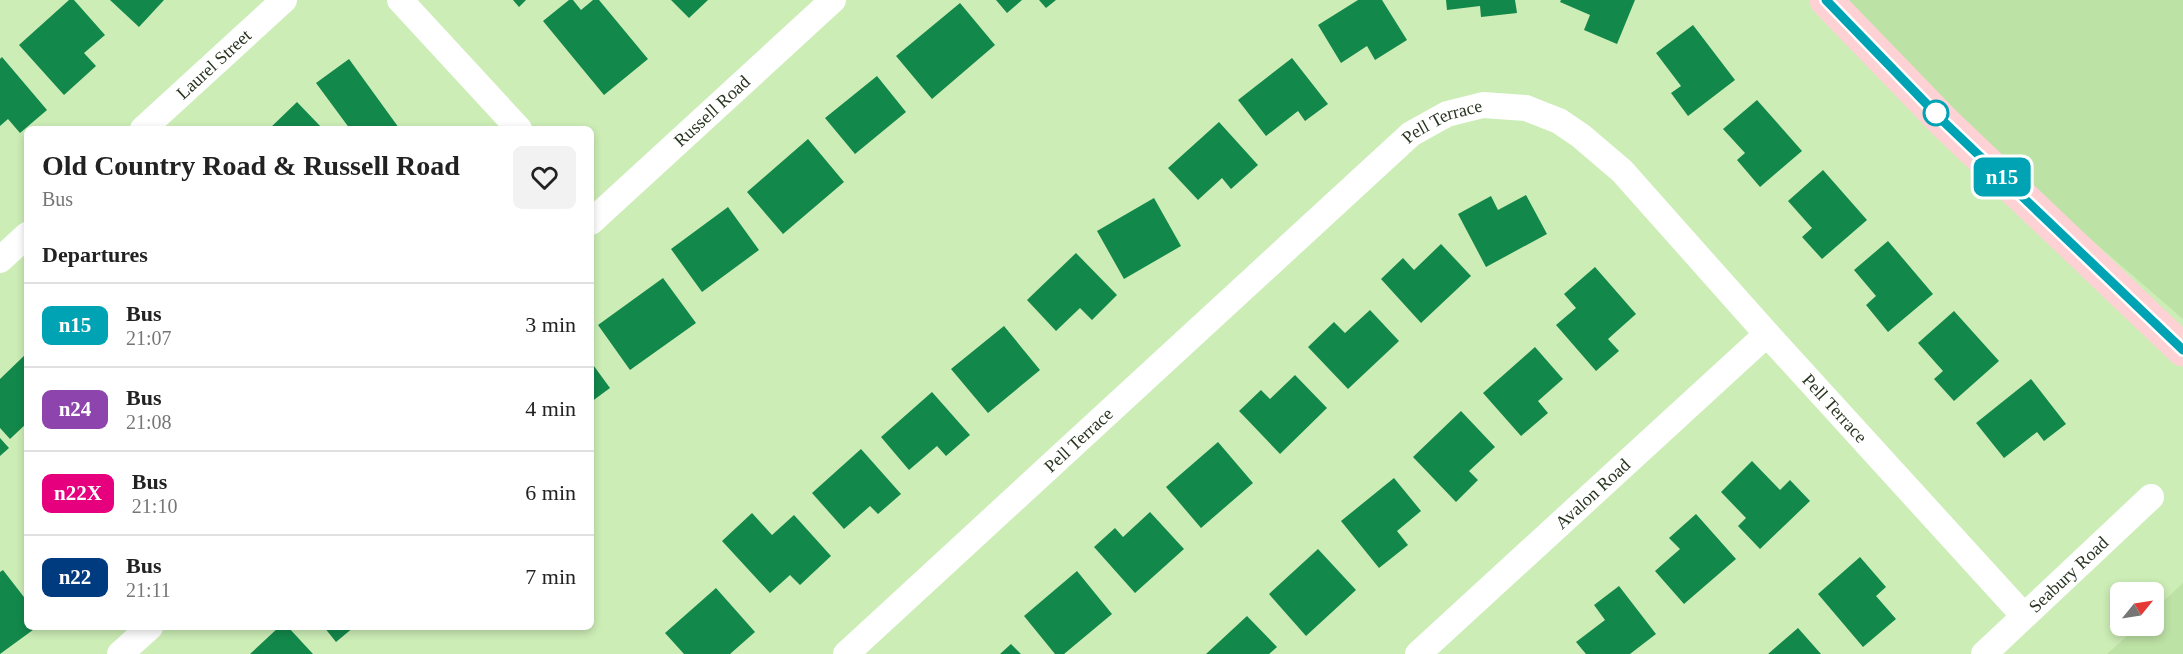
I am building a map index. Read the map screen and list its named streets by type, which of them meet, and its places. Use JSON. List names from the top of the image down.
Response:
{
  "streets": {
    "street": [
      "Laurel Street",
      "Russell Road",
      "Pell Terrace",
      "Avalon Road",
      "Seabury Road"
    ]
  },
  "crossings": [
    ["Pell Terrace", "Avalon Road"],
    ["Pell Terrace", "Seabury Road"]
  ],
  "lines": ["bus line n15"],
  "north": "top right",
  "page": {
    "on_map": "n15",
    "heading": [
      ["Old Country Road & Russell Road", "Bus"],
      "Departures"
    ],
    "list": [
      {
        "mark": "n15",
        "name": "Bus",
        "note": "21:07",
        "value": "3 min"
      },
      {
        "mark": "n24",
        "name": "Bus",
        "note": "21:08",
        "value": "4 min"
      },
      {
        "mark": "n22X",
        "name": "Bus",
        "note": "21:10",
        "value": "6 min"
      },
      {
        "mark": "n22",
        "name": "Bus",
        "note": "21:11",
        "value": "7 min"
      }
    ]
  }
}
